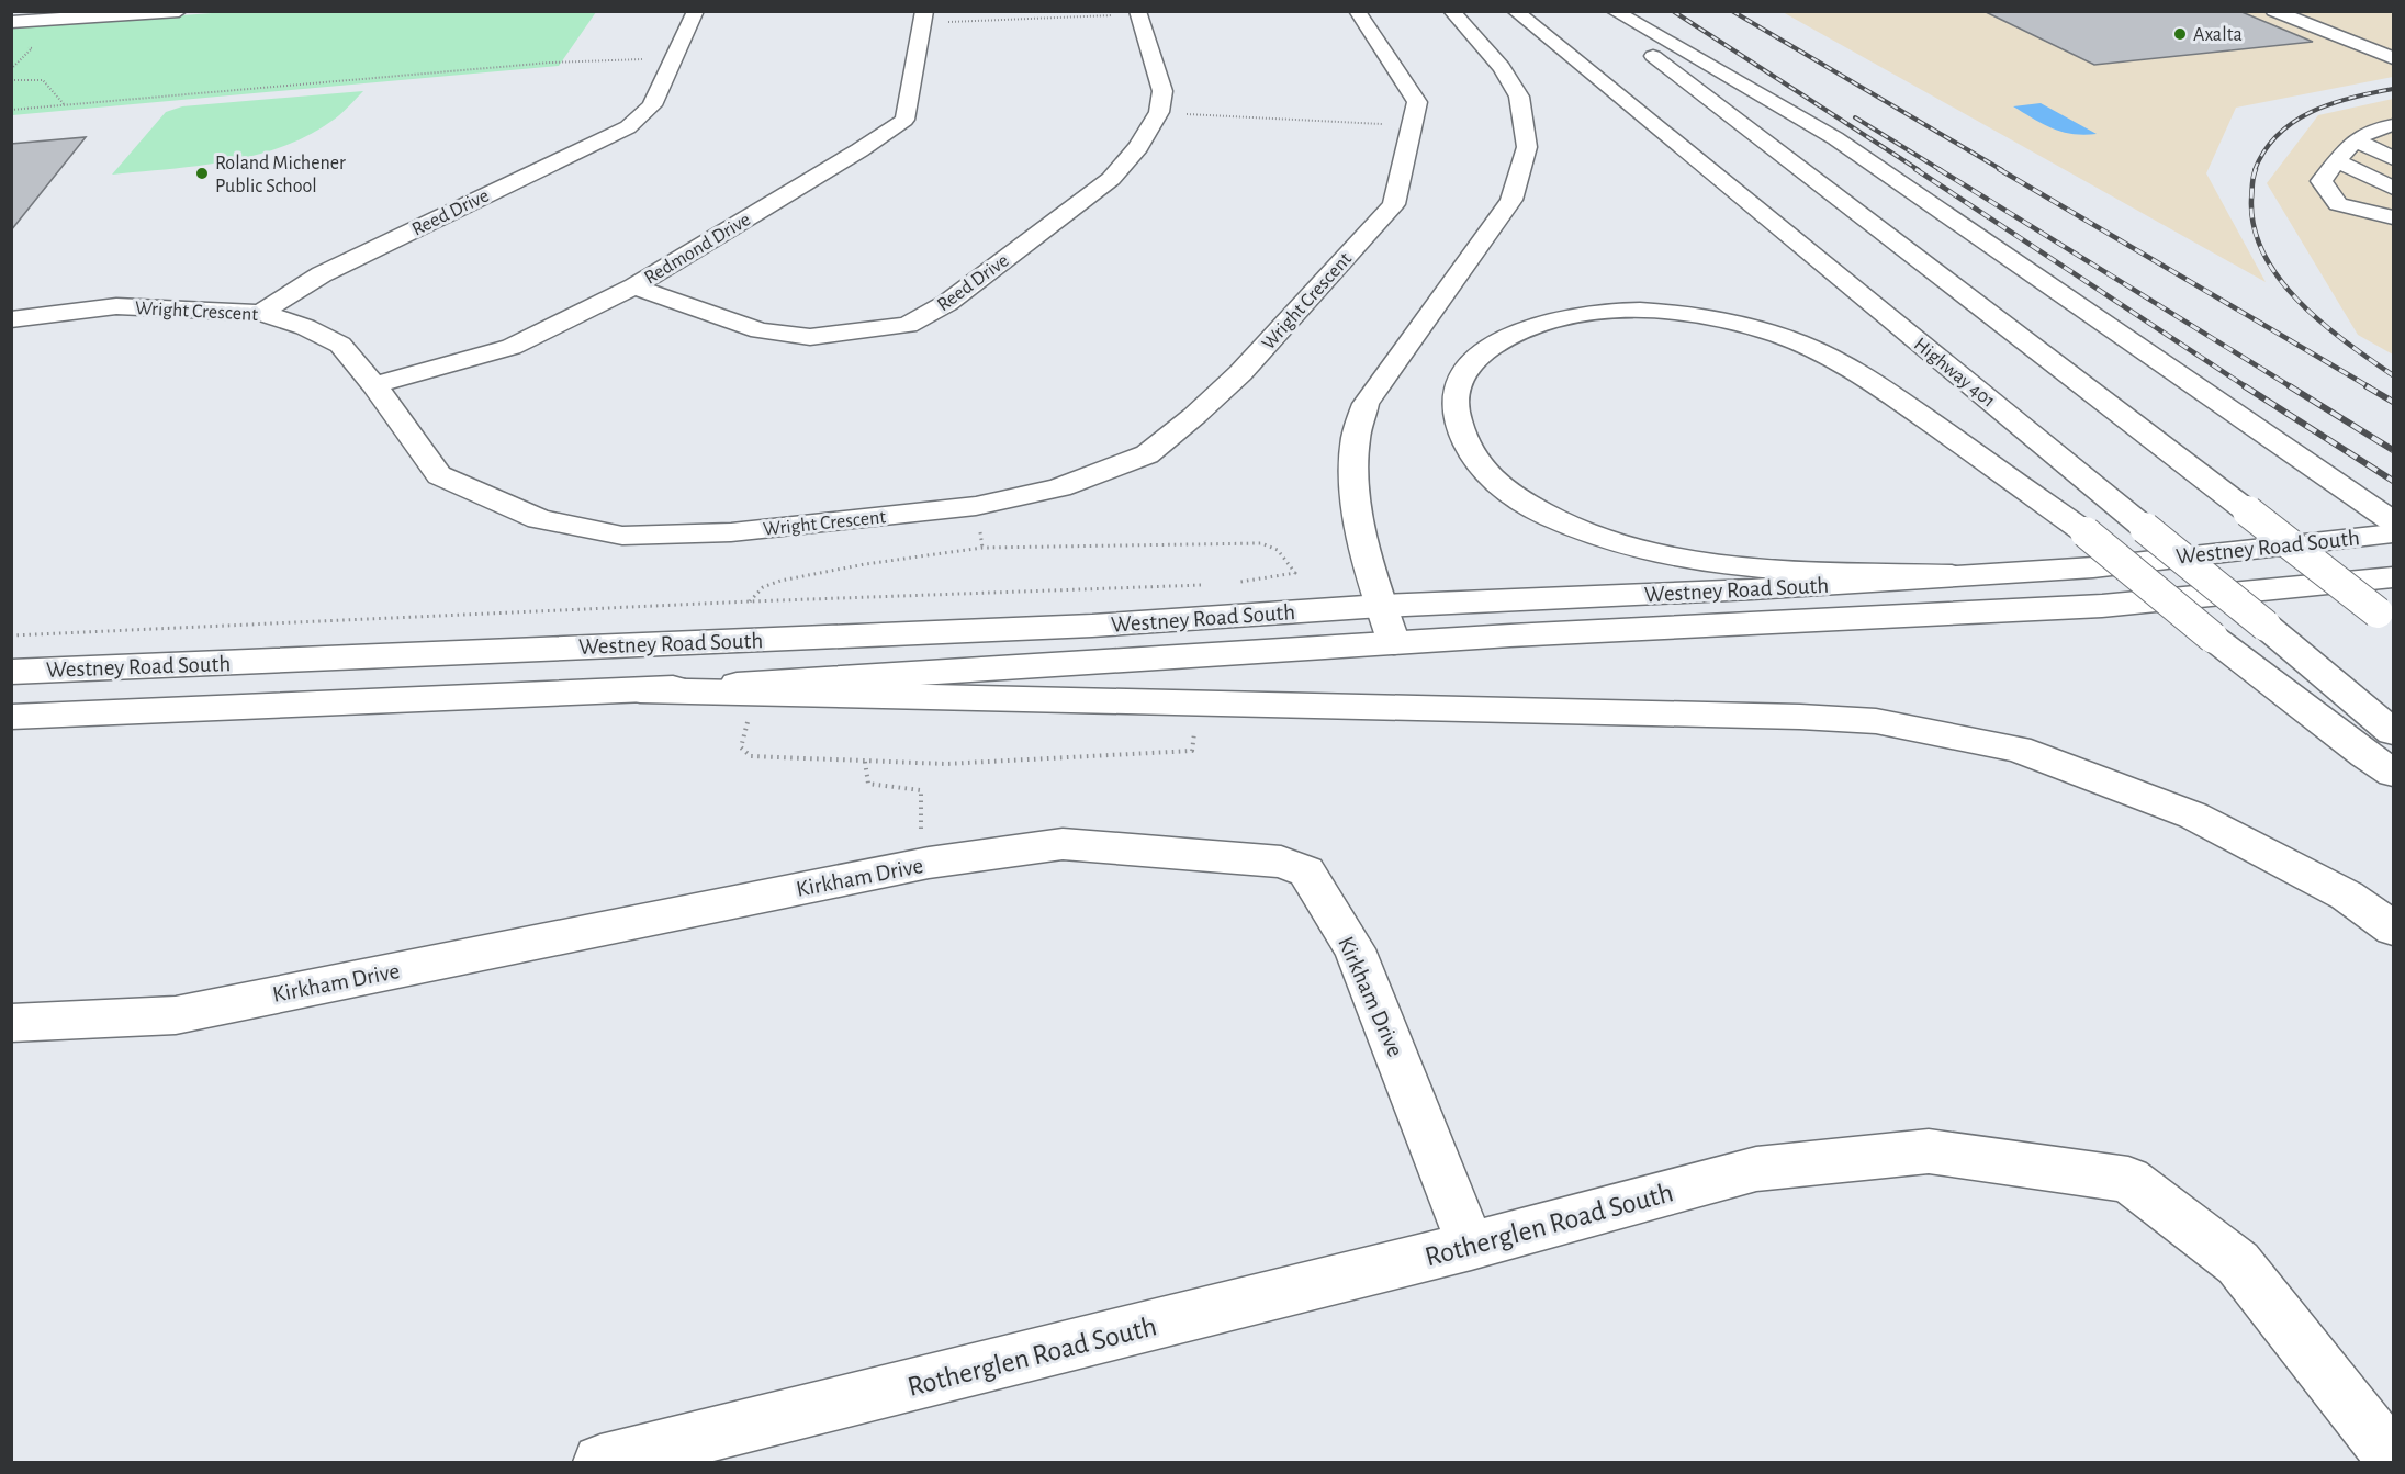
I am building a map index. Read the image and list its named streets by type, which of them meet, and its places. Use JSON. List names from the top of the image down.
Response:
{
  "streets": {
    "main road": [
      "Reed Drive",
      "Redmond Drive",
      "Wright Crescent",
      "Highway 401",
      "Westney Road South",
      "Kirkham Drive",
      "Rotherglen Road South"
    ]
  },
  "crossings": [
    ["Reed Drive", "Redmond Drive"],
    ["Reed Drive", "Wright Crescent"],
    ["Redmond Drive", "Wright Crescent"],
    ["Kirkham Drive", "Rotherglen Road South"]
  ],
  "places": ["Axalta", "Roland Michener Public School"]
}
